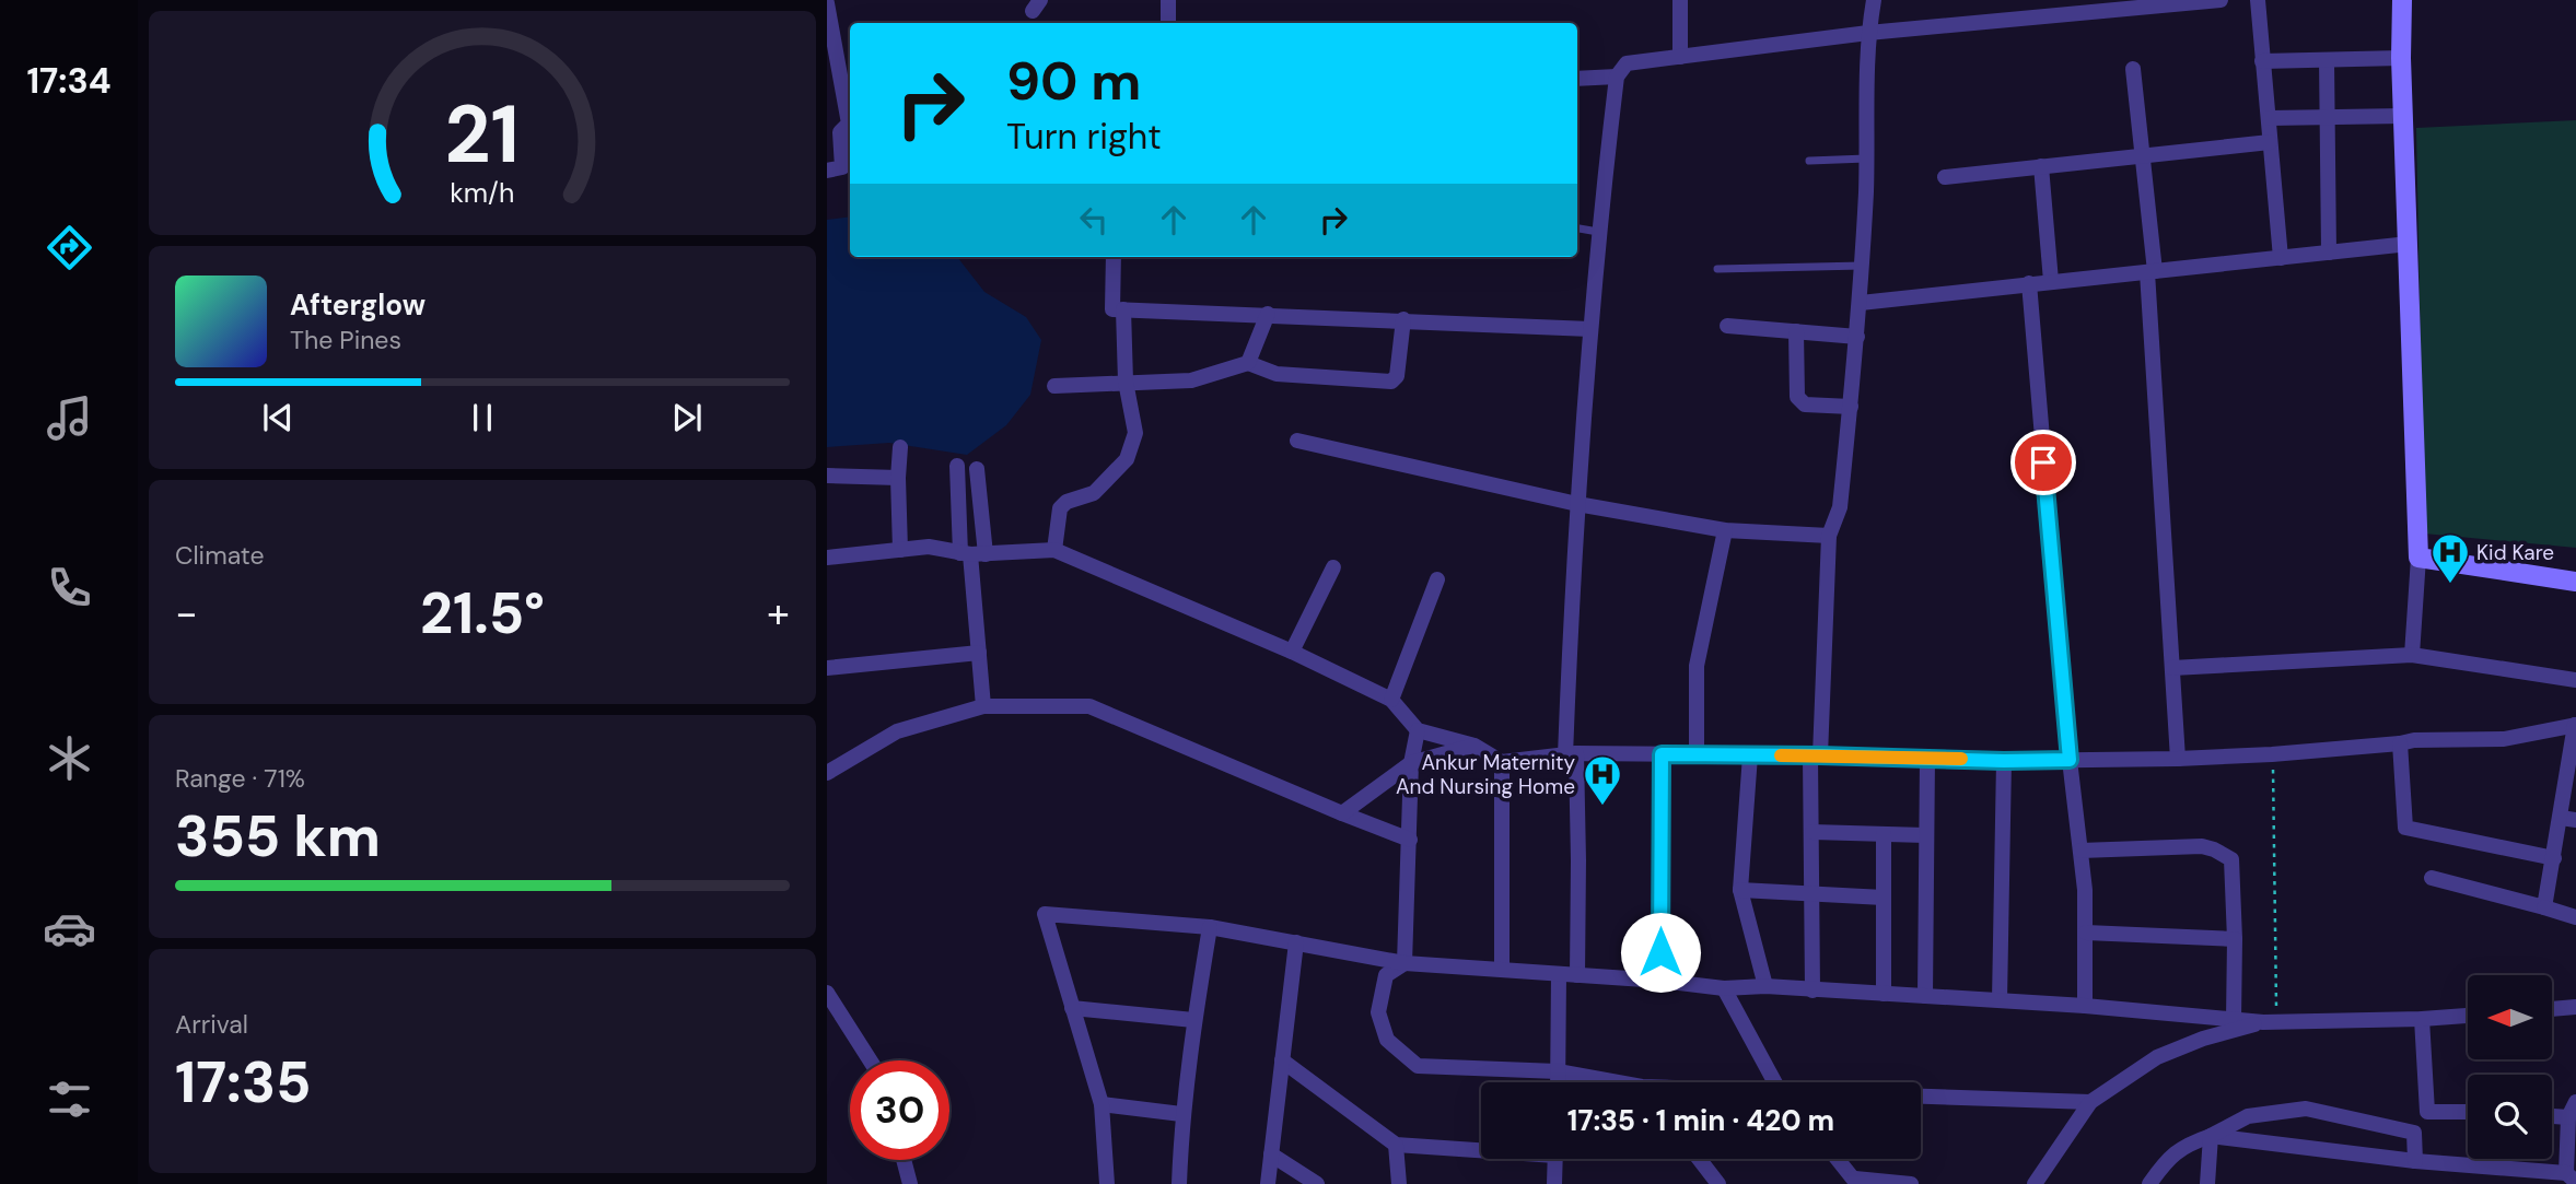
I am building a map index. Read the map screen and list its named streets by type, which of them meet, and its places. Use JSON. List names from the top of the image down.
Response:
{
  "places": {
    "hospital": ["Kid Kare", "Ankur Maternity And Nursing Home"]
  },
  "north": "left",
  "page": {
    "tabs": "17:34",
    "turn": ["90 m", "Turn right"],
    "song": ["Afterglow", "The Pines"],
    "tile": [
      "Climate",
      ["Range · 71%", "355 km"],
      ["Arrival", "17:35"]
    ],
    "heat": ["−", "21.5°", "+"],
    "limit": "30",
    "trip": "17:35 · 1 min · 420 m",
    "gauge": ["21", "km/h"]
  }
}
